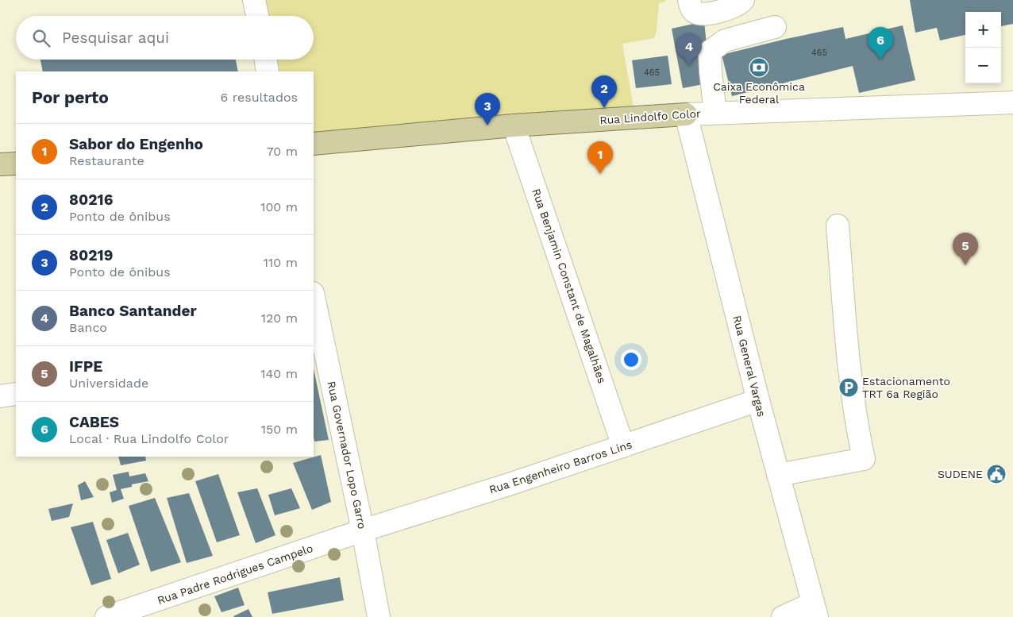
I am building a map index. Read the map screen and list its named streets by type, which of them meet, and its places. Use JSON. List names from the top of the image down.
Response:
{
  "streets": {
    "main road": ["Rua Lindolfo Color"],
    "street": [
      "Rua Benjamin Constant de Magalhães",
      "Rua General Vargas",
      "Rua Governador Lopo Garro",
      "Rua Engenheiro Barros Lins",
      "Rua Padre Rodrigues Campelo"
    ]
  },
  "crossings": [
    ["Rua Lindolfo Color", "Rua Benjamin Constant de Magalhães"],
    ["Rua Lindolfo Color", "Rua General Vargas"],
    ["Rua Benjamin Constant de Magalhães", "Rua Engenheiro Barros Lins"],
    ["Rua General Vargas", "Rua Engenheiro Barros Lins"],
    ["Rua Governador Lopo Garro", "Rua Engenheiro Barros Lins"],
    ["Rua Governador Lopo Garro", "Rua Padre Rodrigues Campelo"],
    ["Rua Engenheiro Barros Lins", "Rua Padre Rodrigues Campelo"]
  ],
  "places": {
    "bank": ["Caixa Econômica Federal"],
    "parking": ["Estacionamento TRT 6a Região"],
    "public building": ["SUDENE"]
  },
  "house_numbers": ["465", "465"],
  "page": {
    "map_buttons": ["+", "−"],
    "search": "Pesquisar aqui",
    "pins": [
      "6",
      "4",
      "2",
      "3",
      "1",
      "5"
    ],
    "heading": ["Por perto", "6 resultados"],
    "list": [
      {
        "mark": "1",
        "name": "Sabor do Engenho",
        "note": "Restaurante",
        "value": "70 m"
      },
      {
        "mark": "2",
        "name": "80216",
        "note": "Ponto de ônibus",
        "value": "100 m"
      },
      {
        "mark": "3",
        "name": "80219",
        "note": "Ponto de ônibus",
        "value": "110 m"
      },
      {
        "mark": "4",
        "name": "Banco Santander",
        "note": "Banco",
        "value": "120 m"
      },
      {
        "mark": "5",
        "name": "IFPE",
        "note": "Universidade",
        "value": "140 m"
      },
      {
        "mark": "6",
        "name": "CABES",
        "note": "Local · Rua Lindolfo Color",
        "value": "150 m"
      }
    ]
  }
}
